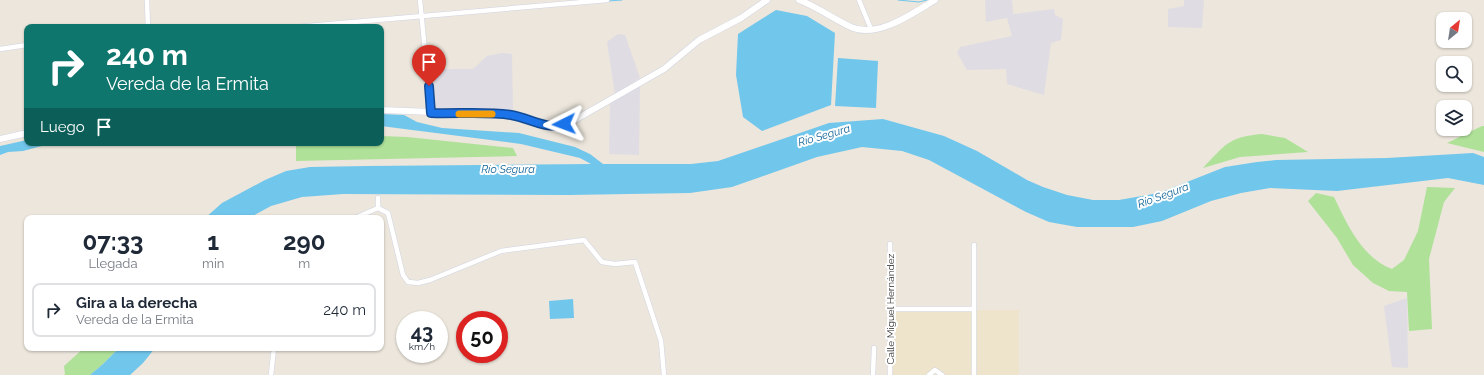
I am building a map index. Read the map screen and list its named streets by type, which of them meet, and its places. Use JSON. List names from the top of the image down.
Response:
{
  "streets": {
    "street": ["Calle Miguel Hernández"]
  },
  "water": ["Río Segura"],
  "north": "top right",
  "page": {
    "turn": ["240 m", "Vereda de la Ermita"],
    "then": "Luego",
    "eta": [
      "07:33",
      "Llegada",
      "1",
      "min",
      "290",
      "m"
    ],
    "list": [
      {
        "name": "Gira a la derecha",
        "note": "Vereda de la Ermita",
        "value": "240 m"
      }
    ],
    "speed": "43 km/h",
    "limit": "50"
  }
}
